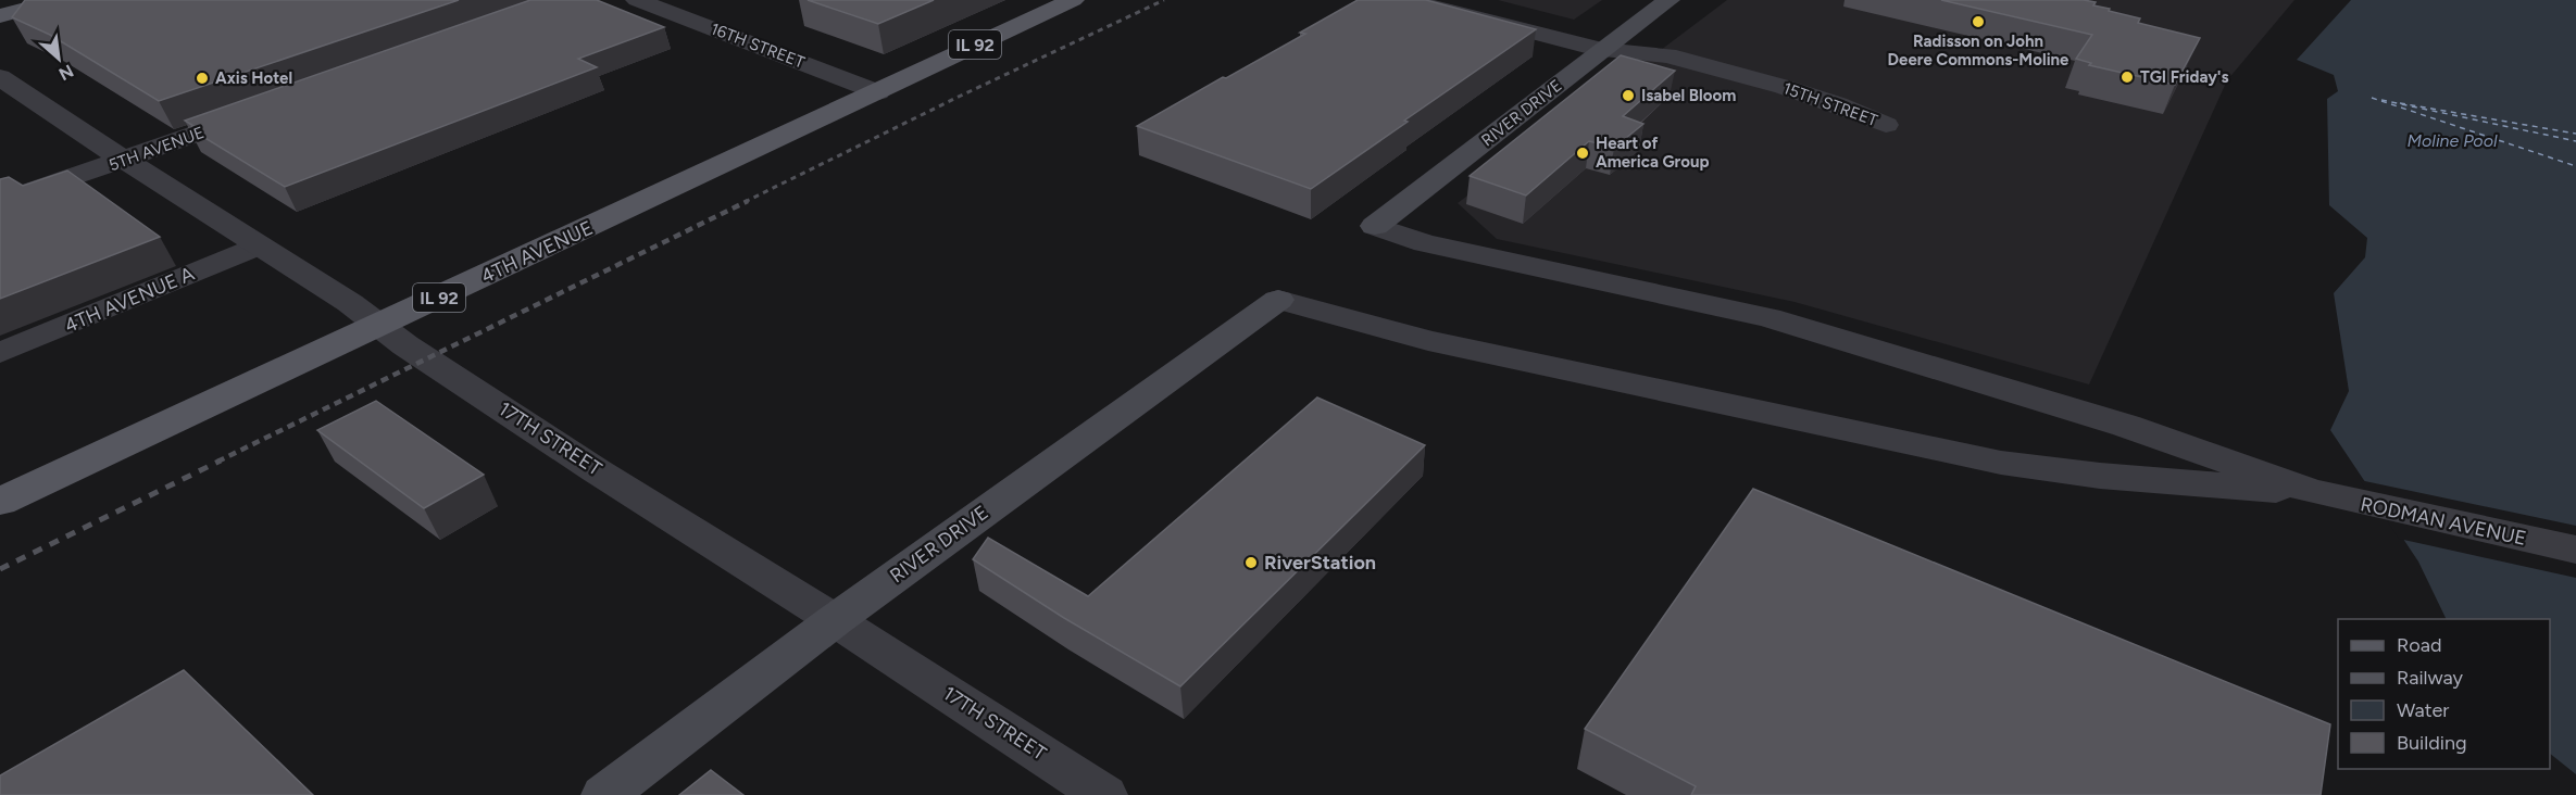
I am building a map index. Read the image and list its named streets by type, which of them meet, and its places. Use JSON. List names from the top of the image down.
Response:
{
  "streets": {
    "main road": ["IL 92", "RIVER DRIVE", "4TH AVENUE"],
    "street": [
      "16TH STREET",
      "15TH STREET",
      "5TH AVENUE",
      "4TH AVENUE A",
      "17TH STREET",
      "RODMAN AVENUE"
    ]
  },
  "crossings": [
    ["16TH STREET", "4TH AVENUE"],
    ["15TH STREET", "RIVER DRIVE"],
    ["RIVER DRIVE", "17TH STREET"],
    ["5TH AVENUE", "17TH STREET"],
    ["4TH AVENUE", "17TH STREET"],
    ["4TH AVENUE A", "17TH STREET"]
  ],
  "water": ["Moline Pool"],
  "places": [
    "Radisson on John Deere Commons-Moline",
    "TGI Friday's",
    "Axis Hotel",
    "Isabel Bloom",
    "Heart of America Group",
    "RiverStation"
  ],
  "legend": [
    "Road",
    "Railway",
    "Water",
    "Building"
  ],
  "north": "bottom right"
}
